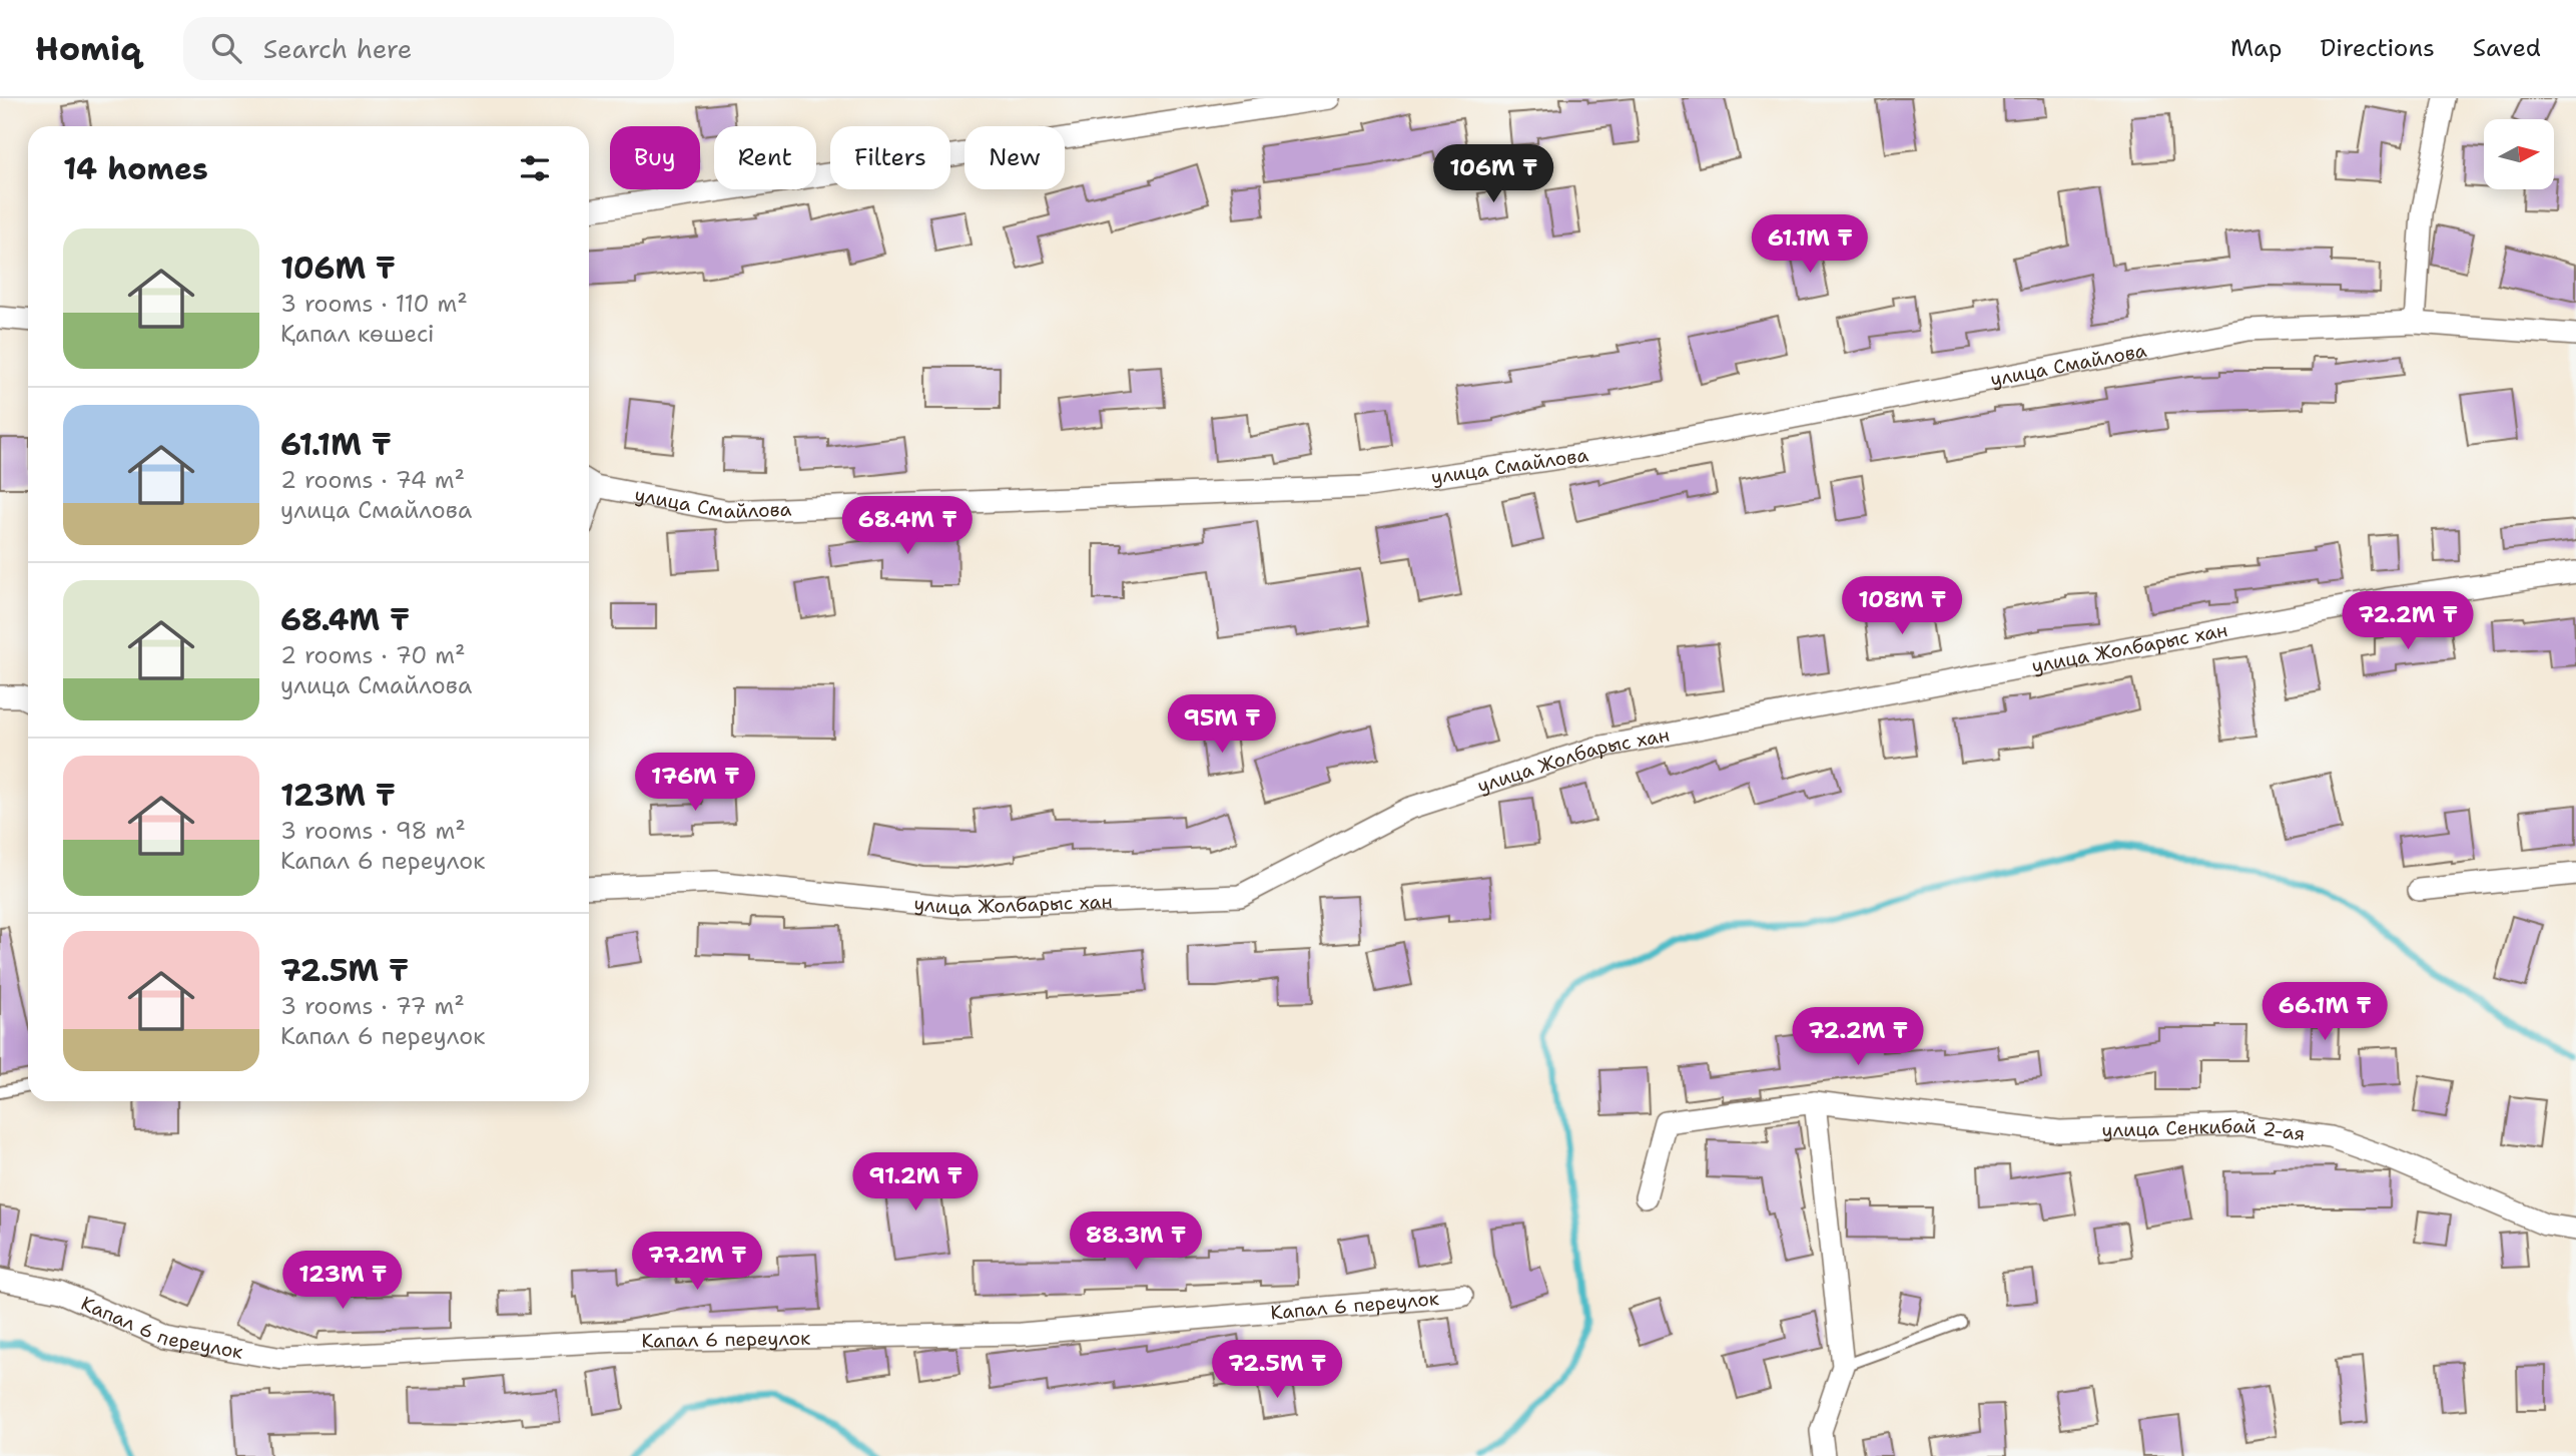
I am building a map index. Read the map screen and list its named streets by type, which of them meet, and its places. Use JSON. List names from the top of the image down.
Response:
{
  "streets": {
    "street": [
      "улица Смайлова",
      "улица Жолбарыс хан",
      "улица Сенкибай 2-ая",
      "Капал 6 переулок"
    ]
  },
  "north": "right",
  "page": {
    "header": "Homiq",
    "search": "Search here",
    "nav": ["Map", "Directions", "Saved"],
    "chip": [
      "Buy",
      "Rent",
      "Filters",
      "New"
    ],
    "heading": "14 homes",
    "price": [
      "106M ₸",
      "61.1M ₸",
      "68.4M ₸",
      "108M ₸",
      "72.2M ₸",
      "95M ₸",
      "176M ₸",
      "66.1M ₸",
      "72.2M ₸",
      "91.2M ₸",
      "88.3M ₸",
      "77.2M ₸",
      "123M ₸",
      "72.5M ₸"
    ],
    "list": [
      {
        "name": "106M ₸",
        "note": "3 rooms · 110 m² · Қапал көшесі"
      },
      {
        "name": "61.1M ₸",
        "note": "2 rooms · 74 m² · улица Смайлова"
      },
      {
        "name": "68.4M ₸",
        "note": "2 rooms · 70 m² · улица Смайлова"
      },
      {
        "name": "123M ₸",
        "note": "3 rooms · 98 m² · Капал 6 переулок"
      },
      {
        "name": "72.5M ₸",
        "note": "3 rooms · 77 m² · Капал 6 переулок"
      }
    ]
  }
}
